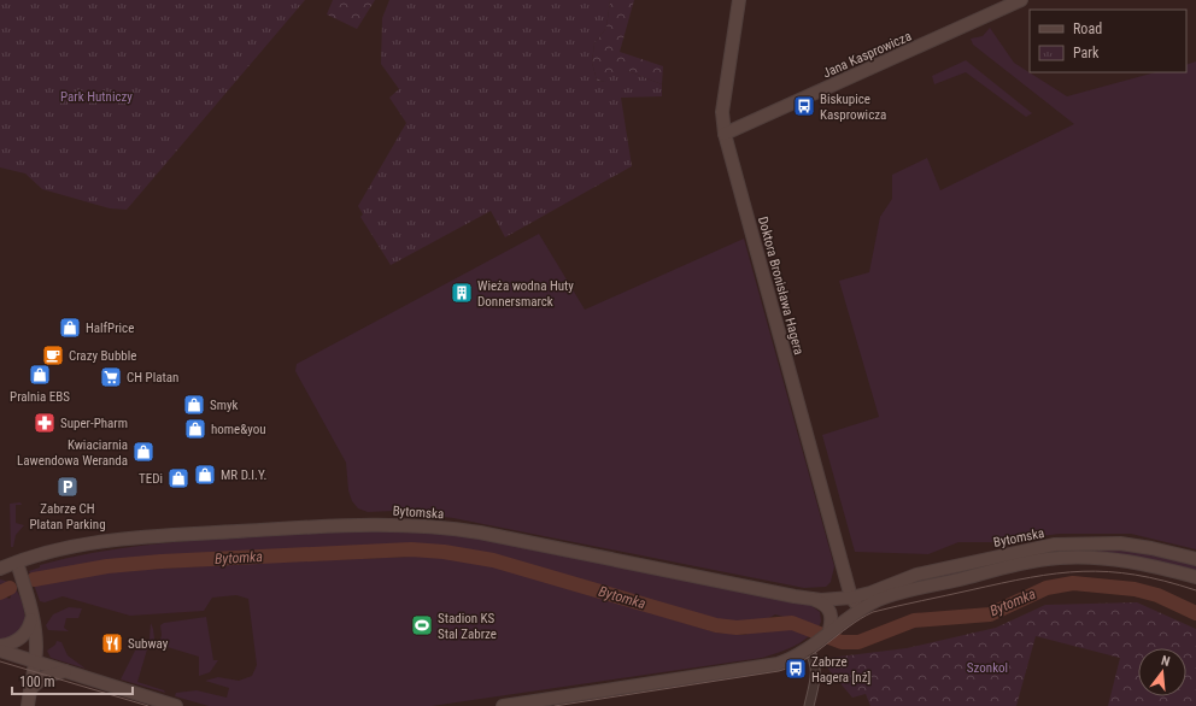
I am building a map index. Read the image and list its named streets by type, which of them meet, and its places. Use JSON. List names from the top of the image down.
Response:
{
  "streets": {
    "street": ["Jana Kasprowicza", "Doktora Bronisława Hagera", "Bytomska"]
  },
  "crossings": [
    ["Jana Kasprowicza", "Doktora Bronisława Hagera"],
    ["Doktora Bronisława Hagera", "Bytomska"]
  ],
  "water": ["Bytomka"],
  "parks": ["Park Hutniczy", "Szonkol"],
  "places": {
    "bus stop": ["Biskupice Kasprowicza", "Zabrze Hagera [nż]"],
    "building": ["Wieża wodna Huty Donnersmarck"],
    "shop": [
      "HalfPrice",
      "Pralnia EBS",
      "Smyk",
      "home&you",
      "Kwiaciarnia Lawendowa Weranda",
      "MR D.I.Y.",
      "TEDi"
    ],
    "cafe": ["Crazy Bubble"],
    "supermarket": ["CH Platan"],
    "pharmacy": ["Super-Pharm"],
    "parking": ["Zabrze CH Platan Parking"],
    "sports": ["Stadion KS Stal Zabrze"],
    "restaurant": ["Subway"]
  },
  "legend": ["Road", "Park"],
  "scale_bar": "100 m",
  "north": "top"
}
